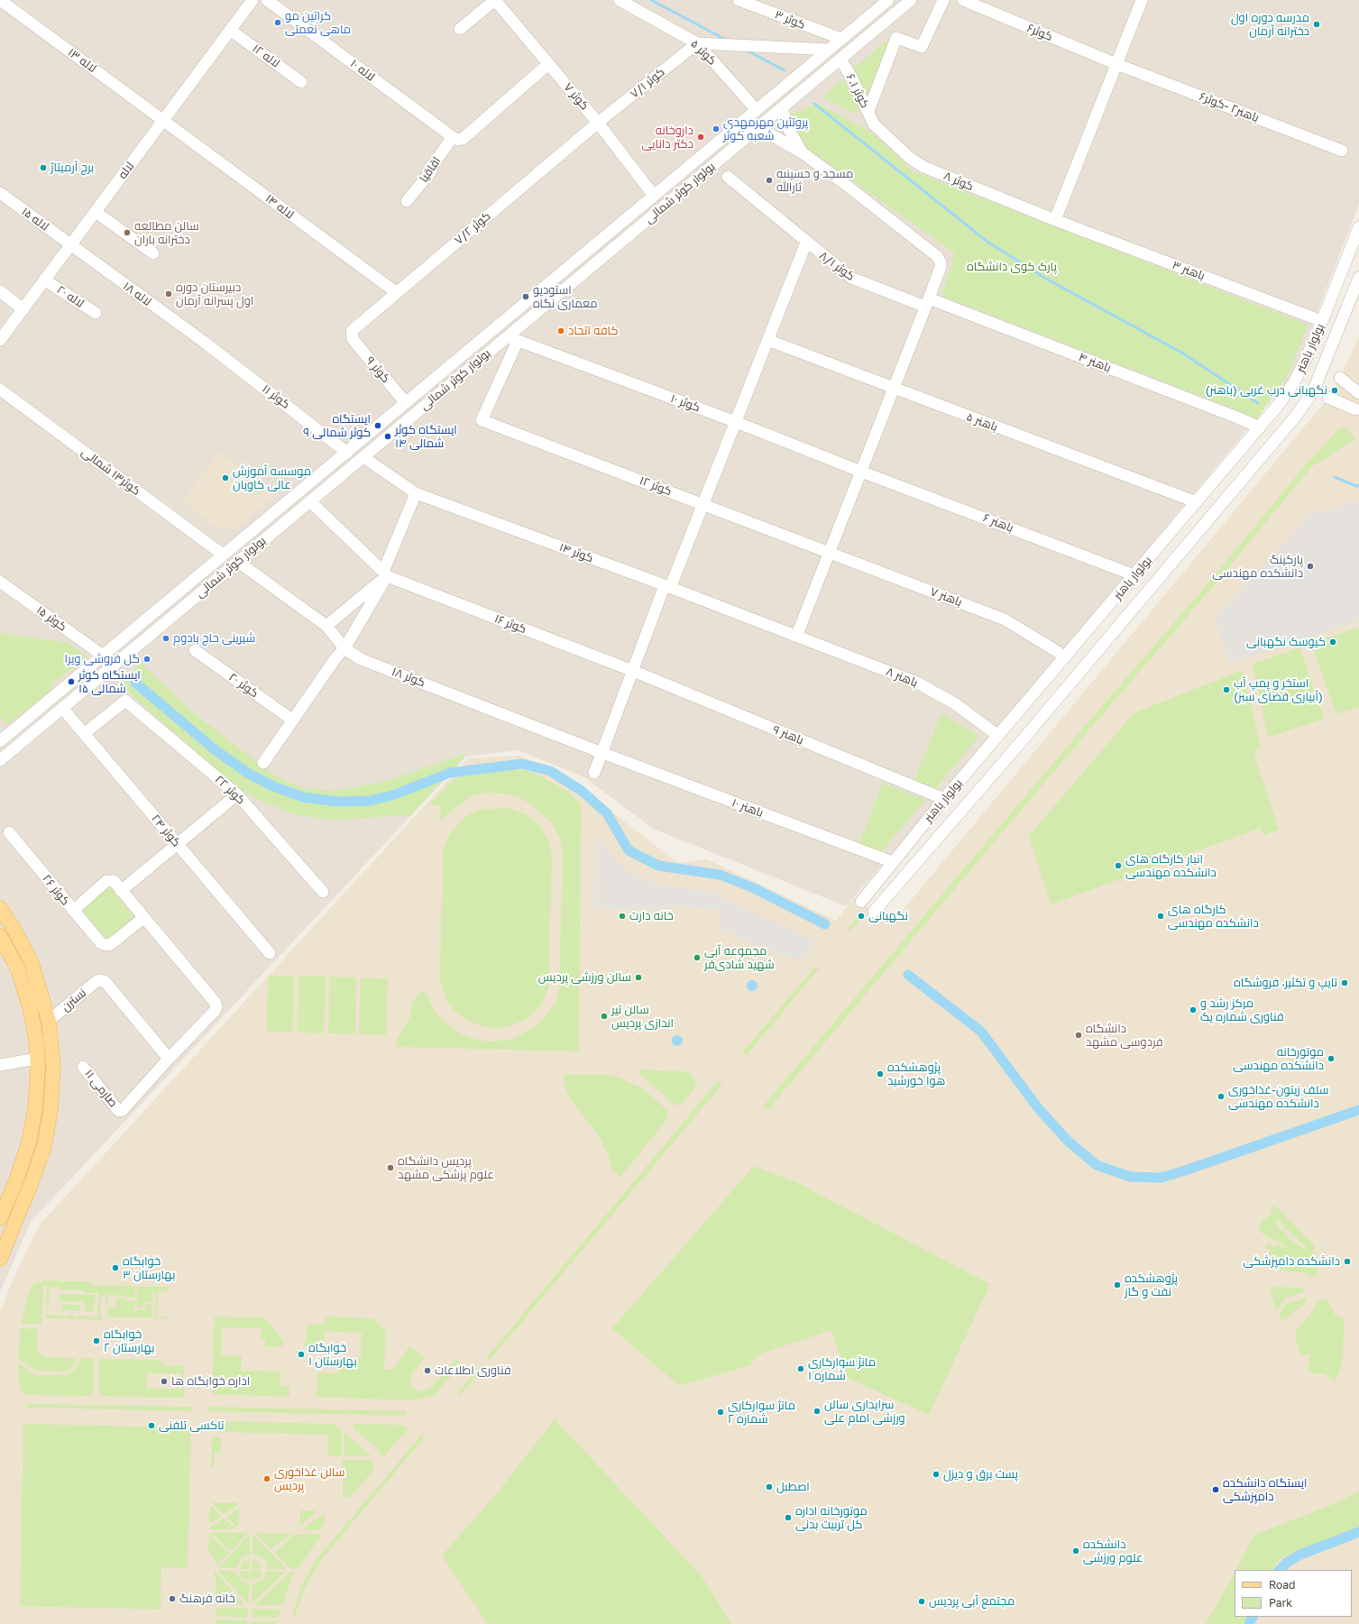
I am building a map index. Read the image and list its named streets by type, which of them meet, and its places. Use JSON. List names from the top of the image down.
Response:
{
  "streets": {
    "street": [
      "کوثر ۳",
      "کوثر۶",
      "کوثر ۵",
      "لاله ۱۲",
      "لاله ۱۳",
      "لاله ۱۰",
      "کوثر ۷/۱",
      "کوثر ۶.۱",
      "کوثر ۷",
      "باهنر۲ -کوثر۶",
      "اقاقیا",
      "لاله",
      "کوثر ۸",
      "بولوار کوثر شمالی",
      "لاله ۱۴",
      "لاله ۱۵",
      "کوثر ۷/۲",
      "کوثر ۸/۱",
      "باهنر ۳",
      "لاله ۱۸",
      "لاله ۲۰",
      "بولوار باهنر",
      "باهنر ۴",
      "کوثر ۹",
      "کوثر ۱۱",
      "کوثر ۱۰",
      "باهنر ۵",
      "کوثر۱۳ شمالی",
      "کوثر ۱۲",
      "باهنر ۶",
      "کوثر ۱۴",
      "باهنر ۷",
      "کوثر ۱۵",
      "کوثر ۱۶",
      "کوثر ۱۸",
      "باهنر ۸",
      "کوثر ۲۰",
      "باهنر ۹",
      "کوثر ۲۲",
      "باهنر ۱۰",
      "کوثر ۲۴",
      "کوثر ۲۶",
      "نسترن",
      "صارمی ۱۱"
    ]
  },
  "crossings": [
    ["کوثر ۳", "بولوار کوثر شمالی"],
    ["کوثر۶", "باهنر۲ -کوثر۶"],
    ["کوثر ۵", "کوثر ۷/۱"],
    ["کوثر ۵", "بولوار کوثر شمالی"],
    ["لاله ۱۲", "لاله"],
    ["لاله ۱۳", "لاله"],
    ["لاله ۱۳", "لاله ۱۴"],
    ["لاله ۱۰", "اقاقیا"],
    ["کوثر ۷/۱", "کوثر ۷"],
    ["کوثر ۷/۱", "کوثر ۷/۲"],
    ["کوثر ۶.۱", "کوثر ۸"],
    ["کوثر ۶.۱", "بولوار کوثر شمالی"],
    ["کوثر ۷", "بولوار کوثر شمالی"],
    ["کوثر ۷", "کوثر ۷/۲"],
    ["لاله", "لاله ۱۴"],
    ["لاله", "لاله ۱۵"],
    ["لاله", "لاله ۱۸"],
    ["لاله", "لاله ۲۰"],
    ["کوثر ۸", "باهنر ۳"],
    ["بولوار کوثر شمالی", "کوثر ۹"],
    ["بولوار کوثر شمالی", "کوثر ۱۱"],
    ["بولوار کوثر شمالی", "کوثر ۱۰"],
    ["بولوار کوثر شمالی", "کوثر۱۳ شمالی"],
    ["بولوار کوثر شمالی", "کوثر ۱۲"],
    ["بولوار کوثر شمالی", "کوثر ۱۴"],
    ["بولوار کوثر شمالی", "کوثر ۱۵"],
    ["بولوار کوثر شمالی", "کوثر ۱۶"],
    ["بولوار کوثر شمالی", "کوثر ۱۸"],
    ["بولوار کوثر شمالی", "کوثر ۲۴"],
    ["لاله ۱۴", "کوثر ۷/۲"],
    ["لاله ۱۵", "لاله ۱۸"],
    ["کوثر ۷/۲", "کوثر ۹"],
    ["کوثر ۸/۱", "باهنر ۴"],
    ["باهنر ۳", "بولوار باهنر"],
    ["لاله ۱۸", "کوثر ۱۱"],
    ["بولوار باهنر", "باهنر ۴"],
    ["بولوار باهنر", "باهنر ۵"],
    ["بولوار باهنر", "باهنر ۶"],
    ["بولوار باهنر", "باهنر ۸"],
    ["بولوار باهنر", "باهنر ۹"],
    ["بولوار باهنر", "باهنر ۱۰"],
    ["کوثر ۱۰", "کوثر ۱۲"],
    ["کوثر ۱۰", "باهنر ۶"],
    ["کوثر ۱۲", "باهنر ۷"],
    ["کوثر ۱۴", "باهنر ۸"],
    ["کوثر ۱۶", "باهنر ۹"],
    ["کوثر ۱۸", "باهنر ۱۰"],
    ["کوثر ۲۲", "کوثر ۲۴"],
    ["نسترن", "صارمی ۱۱"]
  ],
  "parks": ["پارک کوی دانشگاه"],
  "places": [
    "کراتین مو ماهی نعمتی",
    "مدرسه دوره اول دخترانه آرمان",
    "پروتئین مهرمهدی شعبه کوثر",
    "داروخانه دکتر دانایی",
    "برج آرمیتاژ",
    "مسجد و حسینیه ثارالله",
    "سالن مطالعه دخترانه باران",
    "دبیرستان دوره اول پسرانه آرمان",
    "استودیو معماری نگاه",
    "کافه اتحاد",
    "نگهبانی درب غربی (باهنر)",
    "ایستگاه کوثر شمالی ۹",
    "ایستگاه کوثر شمالی ۱۴",
    "موسسه آموزش عالی کاویان",
    "پارکینگ دانشکده مهندسی",
    "شیرینی حاج بادوم",
    "کیوسک نگهبانی",
    "گل فروشی ویرا",
    "ایستگاه کوثر شمالی ۱۵",
    "استخر و پمپ آب (آبیاری فضای سبز)",
    "انبار کارگاه های دانشکده مهندسی",
    "خانه دارت",
    "نگهبانی",
    "کارگاه های دانشکده مهندسی",
    "مجموعه آبی شهید شادی‌فر",
    "سالن ورزشی پردیس",
    "تایپ و تکثیر، فروشگاه",
    "مرکز رشد و فناوری شماره یک",
    "سالن تیر اندازی پردیس",
    "دانشگاه فردوسی مشهد",
    "موتورخانه دانشکده مهندسی",
    "پژوهشکده هوا خورشید",
    "سلف زیتون-غذاخوری دانشکده مهندسی",
    "پردیس دانشگاه علوم پزشکی مشهد",
    "دانشکده دامپزشکی",
    "خوابگاه بهارستان ۳",
    "پژوهشکده نفت و گاز",
    "خوابگاه بهارستان ۲",
    "خوابگاه بهارستان ١",
    "مانژ سوارکاری شماره ۱",
    "فناوری اطلاعات",
    "اداره خوابگاه ها",
    "سرایداری سالن ورزشی امام علی",
    "مانژ سوارکاری شماره ۲",
    "تاکسی تلفنی",
    "پست برق و دیزل",
    "سالن غذاخوری پردیس",
    "اصطبل",
    "ایستگاه دانشکده دامپزشکی",
    "موتورخانه اداره کل تربیت بدنی",
    "دانشکده علوم ورزشی",
    "خانه فرهنگ",
    "مجتمع آبی پردیس"
  ],
  "legend": ["Road", "Park"]
}
